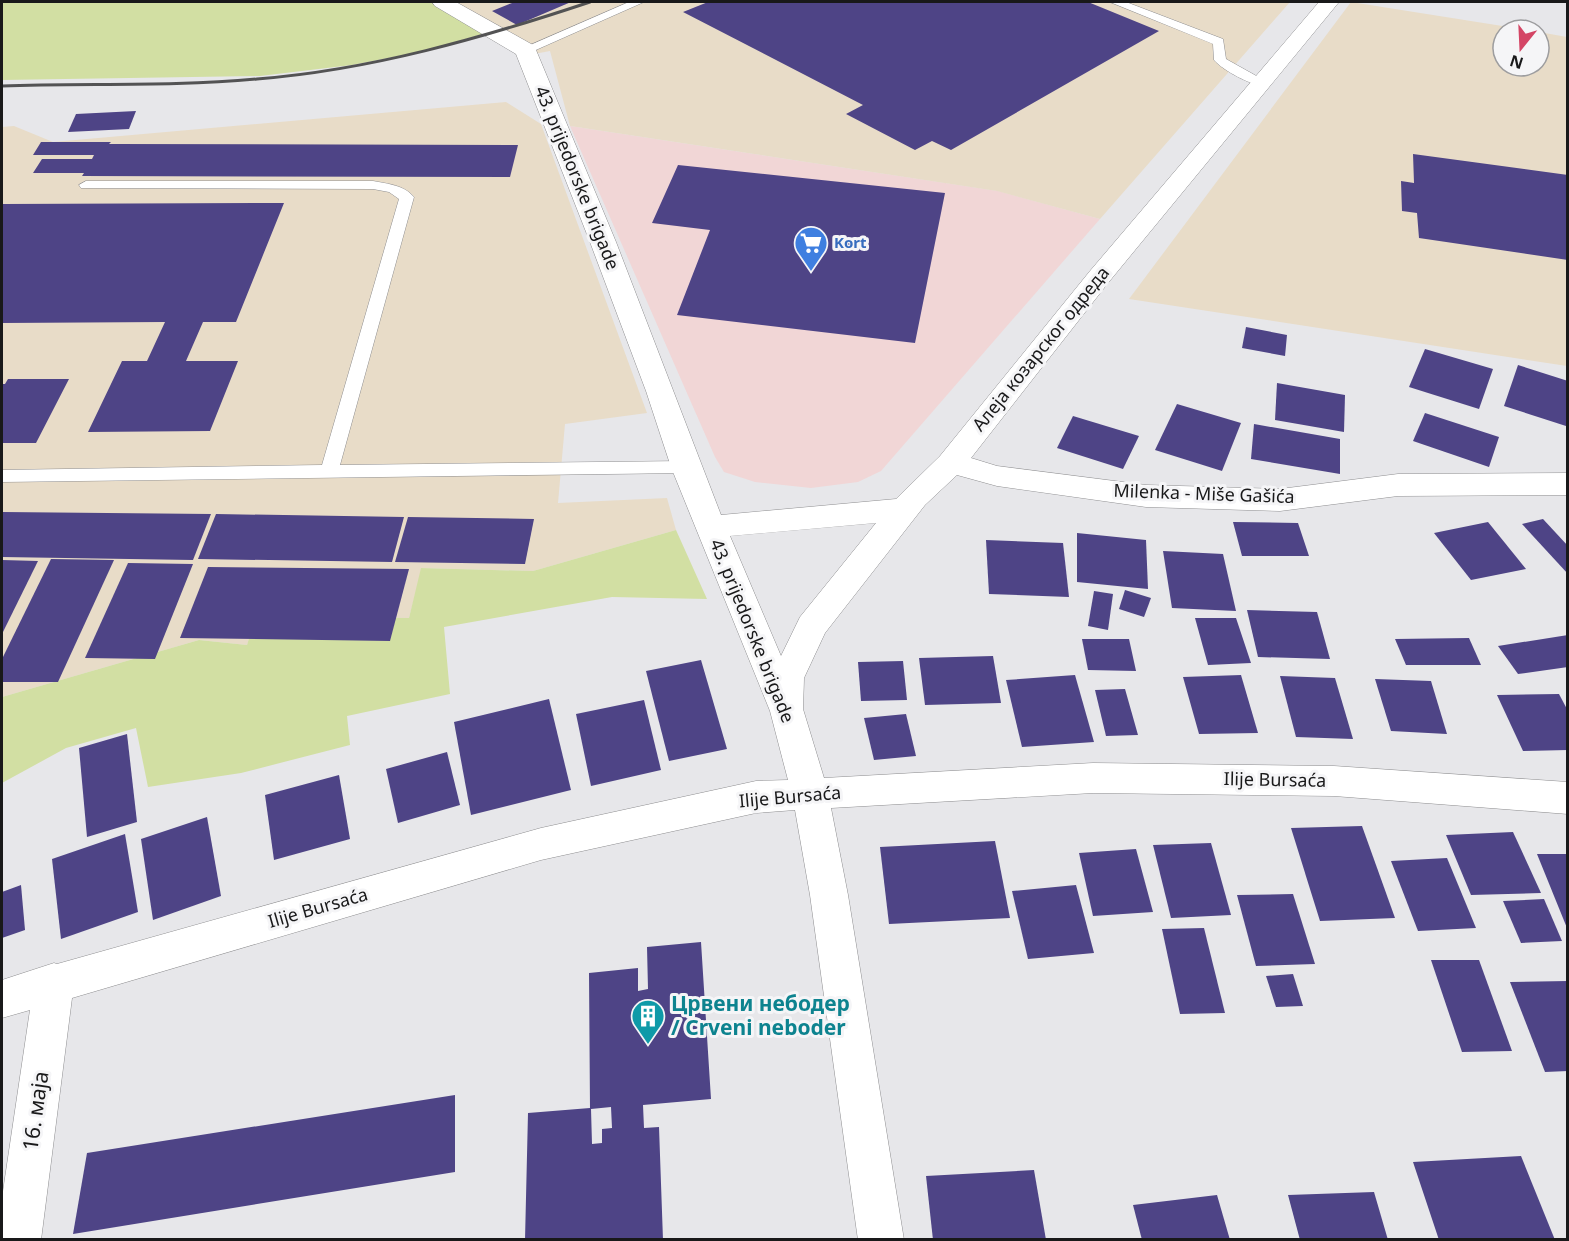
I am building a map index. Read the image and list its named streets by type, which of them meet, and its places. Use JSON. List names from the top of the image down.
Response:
{
  "streets": {
    "street": [
      "43. prijedorske brigade",
      "Алеја козарског одреда",
      "Milenka - Miše Gašića",
      "Ilije Bursaća",
      "16. маја"
    ]
  },
  "crossings": [
    ["43. prijedorske brigade", "Алеја козарског одреда"],
    ["43. prijedorske brigade", "Ilije Bursaća"],
    ["Алеја козарског одреда", "Milenka - Miše Gašića"],
    ["Ilije Bursaća", "16. маја"]
  ],
  "places": {
    "supermarket": ["Kort"],
    "building": ["Црвени небодер / Crveni neboder"]
  },
  "north": "bottom"
}
